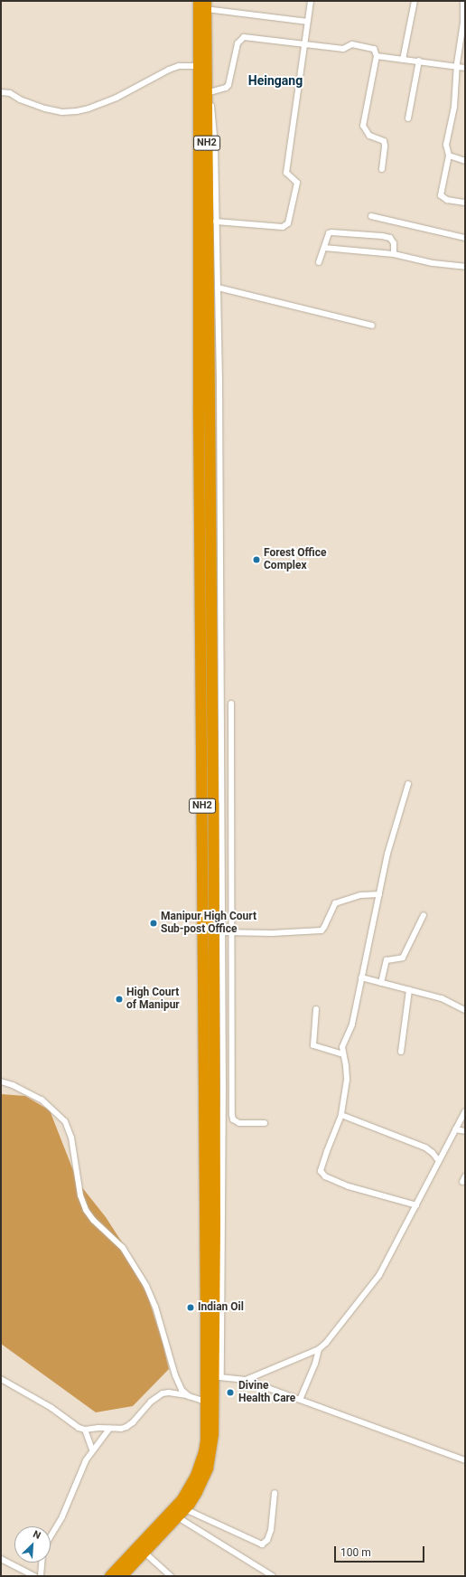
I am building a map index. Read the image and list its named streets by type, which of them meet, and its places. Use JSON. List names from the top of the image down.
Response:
{
  "streets": {
    "highway": ["NH2"]
  },
  "districts": ["Heingang"],
  "places": [
    "Forest Office Complex",
    "Manipur High Court Sub-post Office",
    "High Court of Manipur",
    "Indian Oil",
    "Divine Health Care"
  ],
  "scale_bar": "100 m",
  "north": "top right"
}
